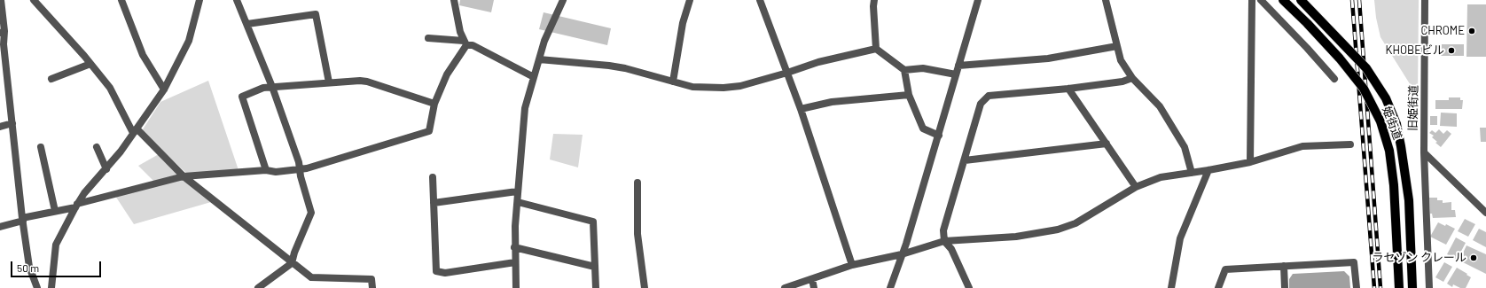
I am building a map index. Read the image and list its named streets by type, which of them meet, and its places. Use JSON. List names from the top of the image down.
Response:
{
  "streets": {
    "main road": ["姫街道"],
    "street": ["旧姫街道"]
  },
  "places": ["CHROME", "KHOBEビル", "ラセゾン クレール"],
  "scale_bar": "50 m"
}
